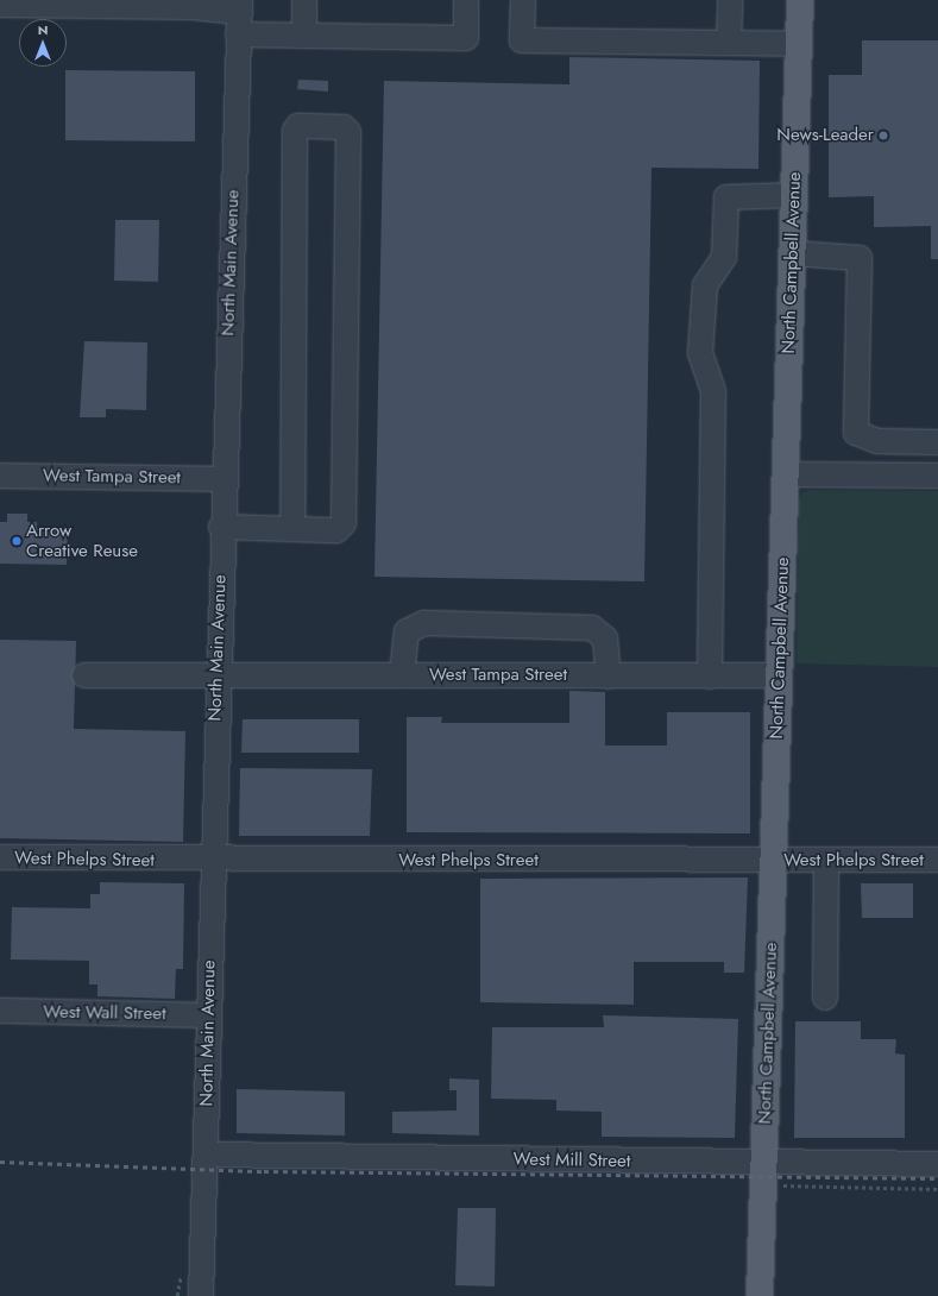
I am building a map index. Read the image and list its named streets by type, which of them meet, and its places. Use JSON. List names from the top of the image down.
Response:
{
  "streets": {
    "main road": ["North Campbell Avenue"],
    "street": [
      "North Main Avenue",
      "West Tampa Street",
      "West Phelps Street",
      "West Wall Street",
      "West Mill Street"
    ]
  },
  "crossings": [
    ["North Main Avenue", "West Tampa Street"],
    ["North Main Avenue", "West Phelps Street"],
    ["North Main Avenue", "West Wall Street"],
    ["North Main Avenue", "West Mill Street"],
    ["North Campbell Avenue", "West Tampa Street"],
    ["North Campbell Avenue", "West Phelps Street"],
    ["North Campbell Avenue", "West Mill Street"]
  ],
  "places": ["News-Leader", "Arrow Creative Reuse"],
  "north": "top"
}
